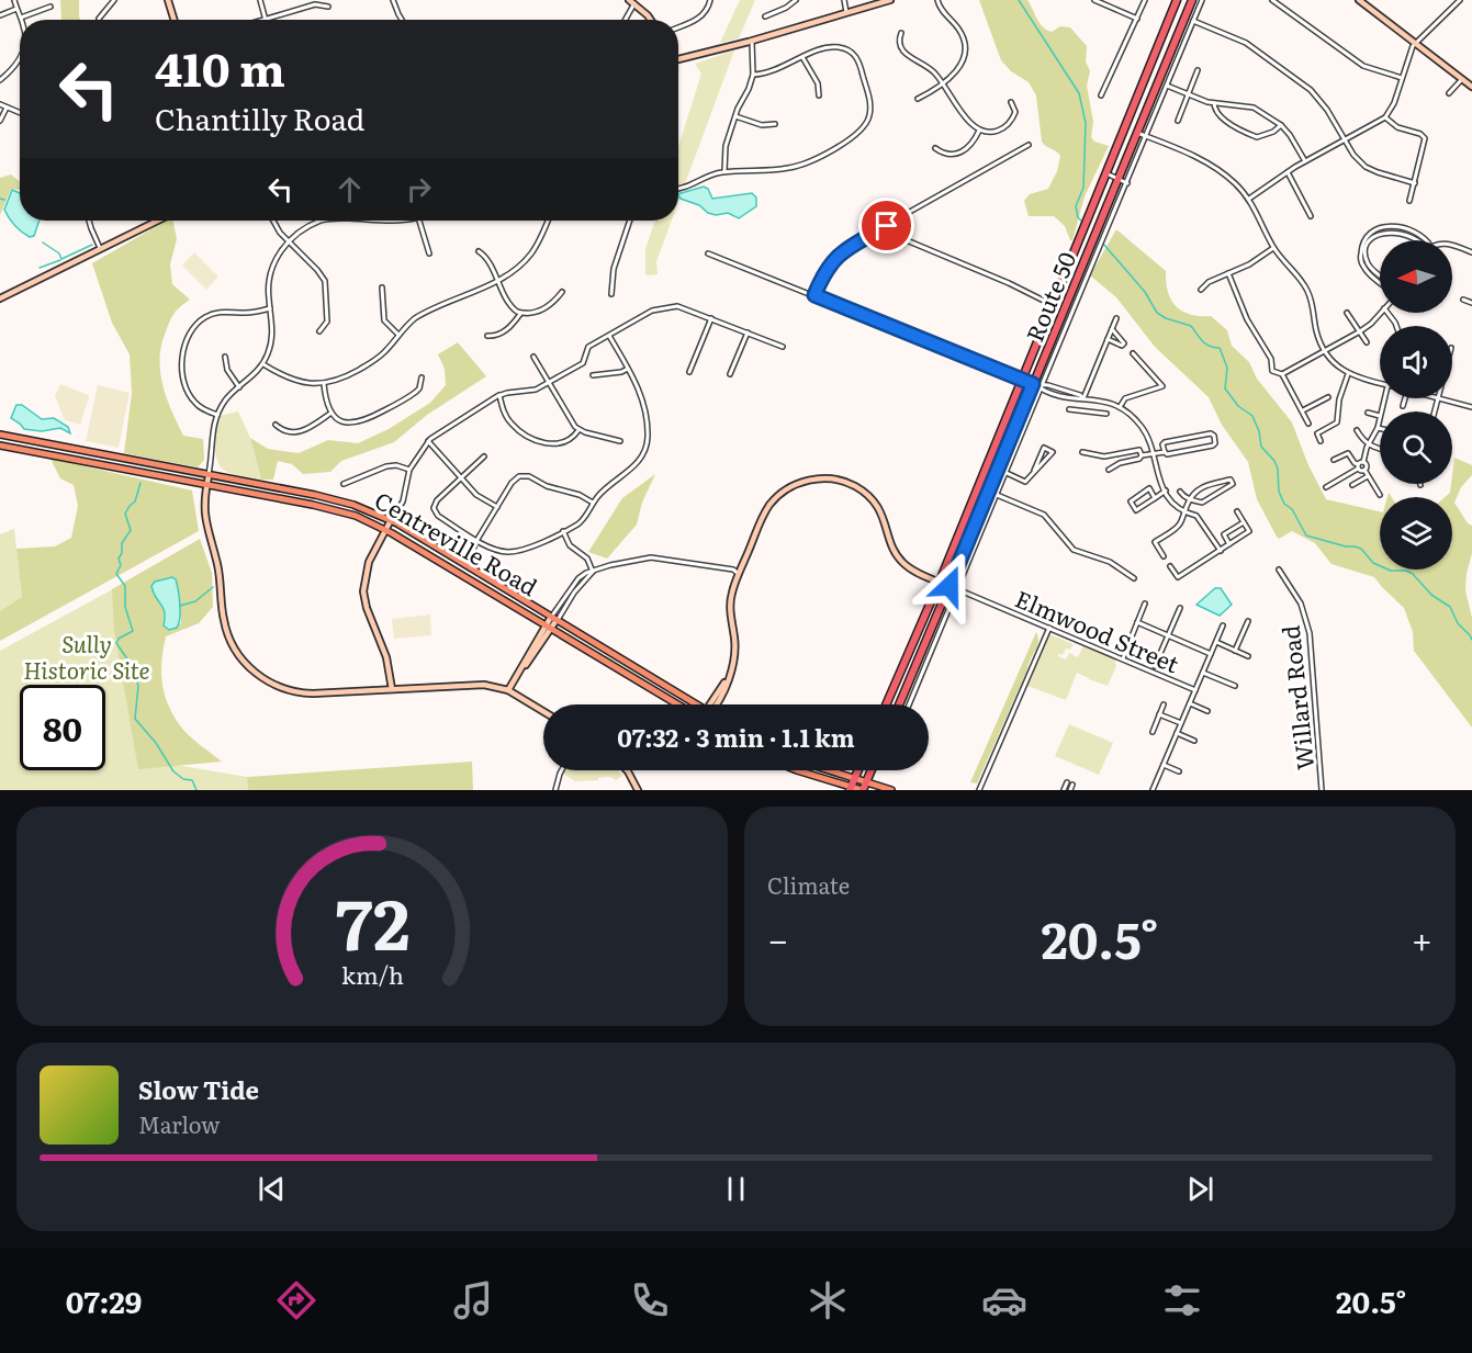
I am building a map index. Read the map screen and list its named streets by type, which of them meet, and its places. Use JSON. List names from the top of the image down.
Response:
{
  "streets": {
    "highway": ["Route 50"],
    "main road": ["Centreville Road"],
    "street": ["Elmwood Street", "Willard Road"]
  },
  "crossings": [
    ["Route 50", "Elmwood Street"]
  ],
  "parks": ["Sully Historic Site"],
  "north": "left",
  "page": {
    "turn": ["410 m", "Chantilly Road"],
    "limit": "80",
    "trip": "07:32 · 3 min · 1.1 km",
    "tile": "Climate",
    "heat": ["−", "20.5°", "+"],
    "song": ["Slow Tide", "Marlow"],
    "tabs": ["07:29", "20.5°"],
    "gauge": ["72", "km/h"]
  }
}
